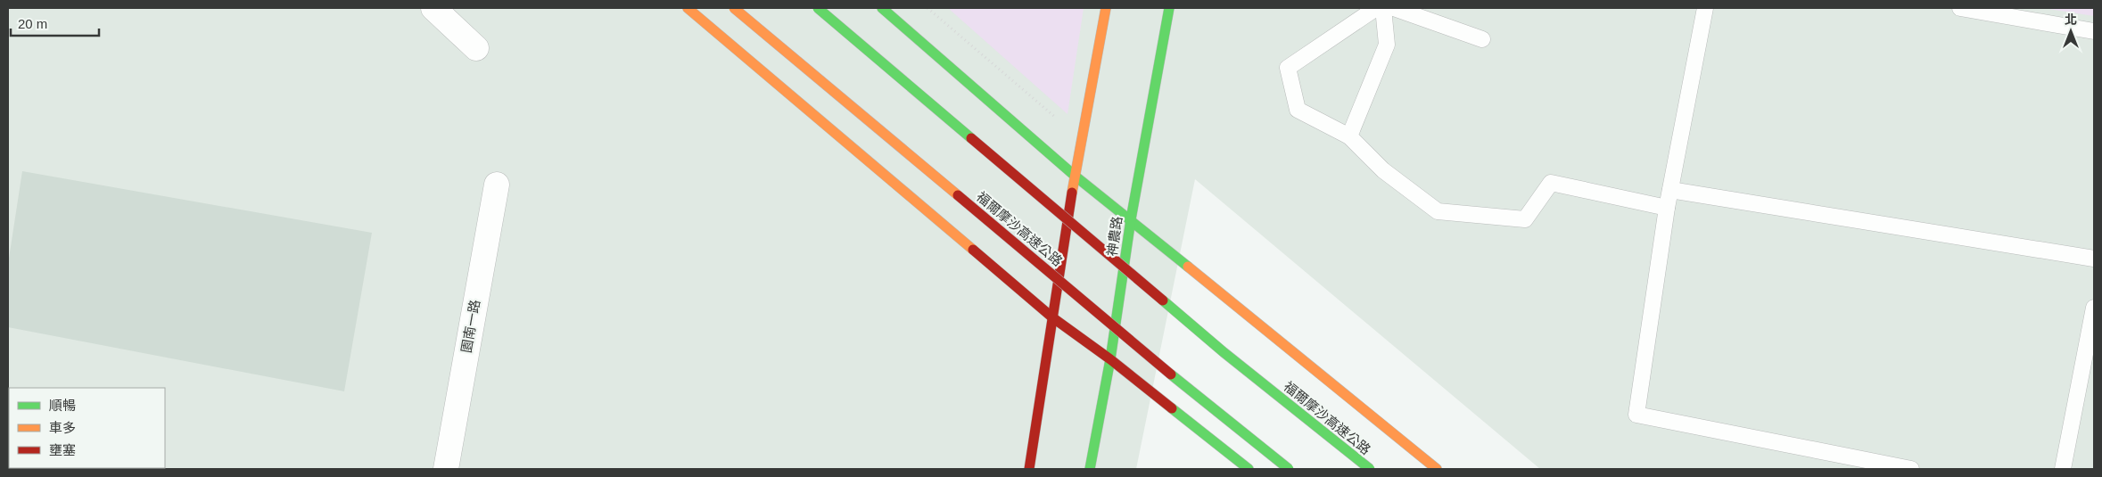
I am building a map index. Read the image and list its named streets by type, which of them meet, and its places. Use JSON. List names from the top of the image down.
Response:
{
  "streets": {
    "main road": ["福爾摩沙高速公路", "神農路"],
    "street": ["園南一路"]
  },
  "legend": ["順暢", "車多", "壅塞"],
  "scale_bar": "20 m",
  "north": "top"
}
